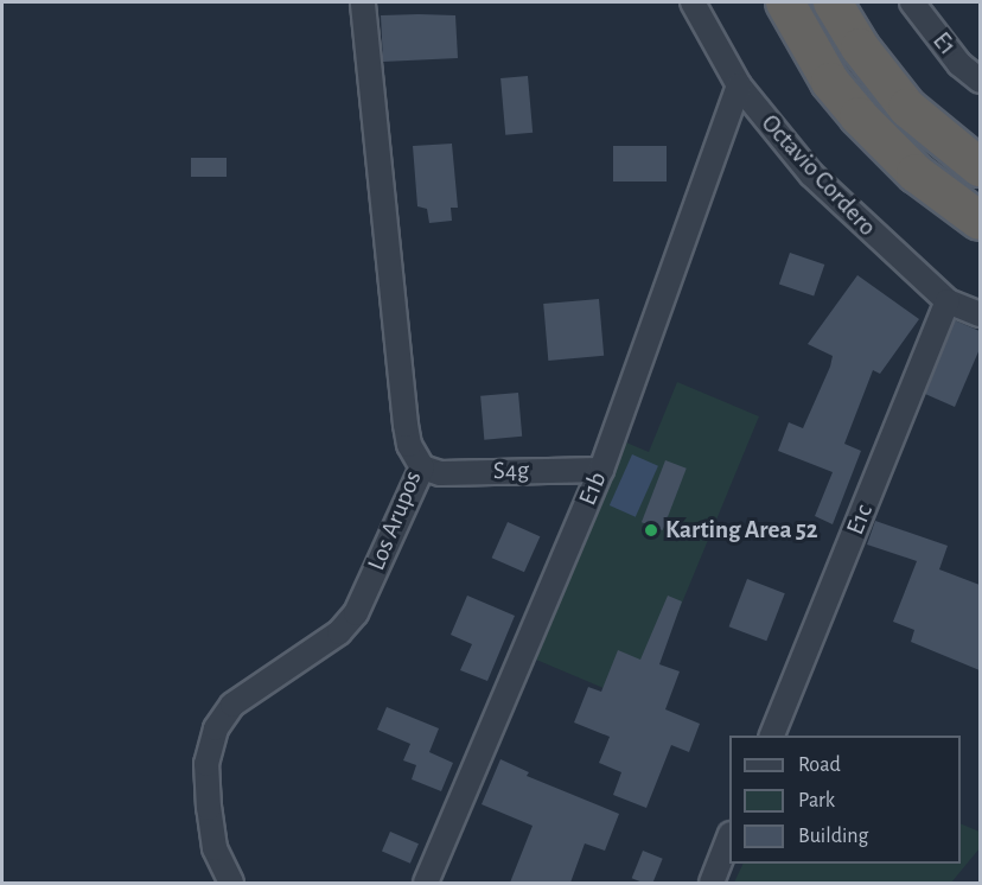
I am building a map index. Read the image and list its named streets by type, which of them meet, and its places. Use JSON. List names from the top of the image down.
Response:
{
  "streets": {
    "street": [
      "E1",
      "Octavio Cordero",
      "S4g",
      "E1b",
      "E1c",
      "Los Arupos"
    ]
  },
  "crossings": [
    ["Octavio Cordero", "E1b"],
    ["Octavio Cordero", "E1c"],
    ["S4g", "E1b"],
    ["S4g", "Los Arupos"]
  ],
  "places": ["Karting Area 52"],
  "legend": ["Road", "Park", "Building"]
}
